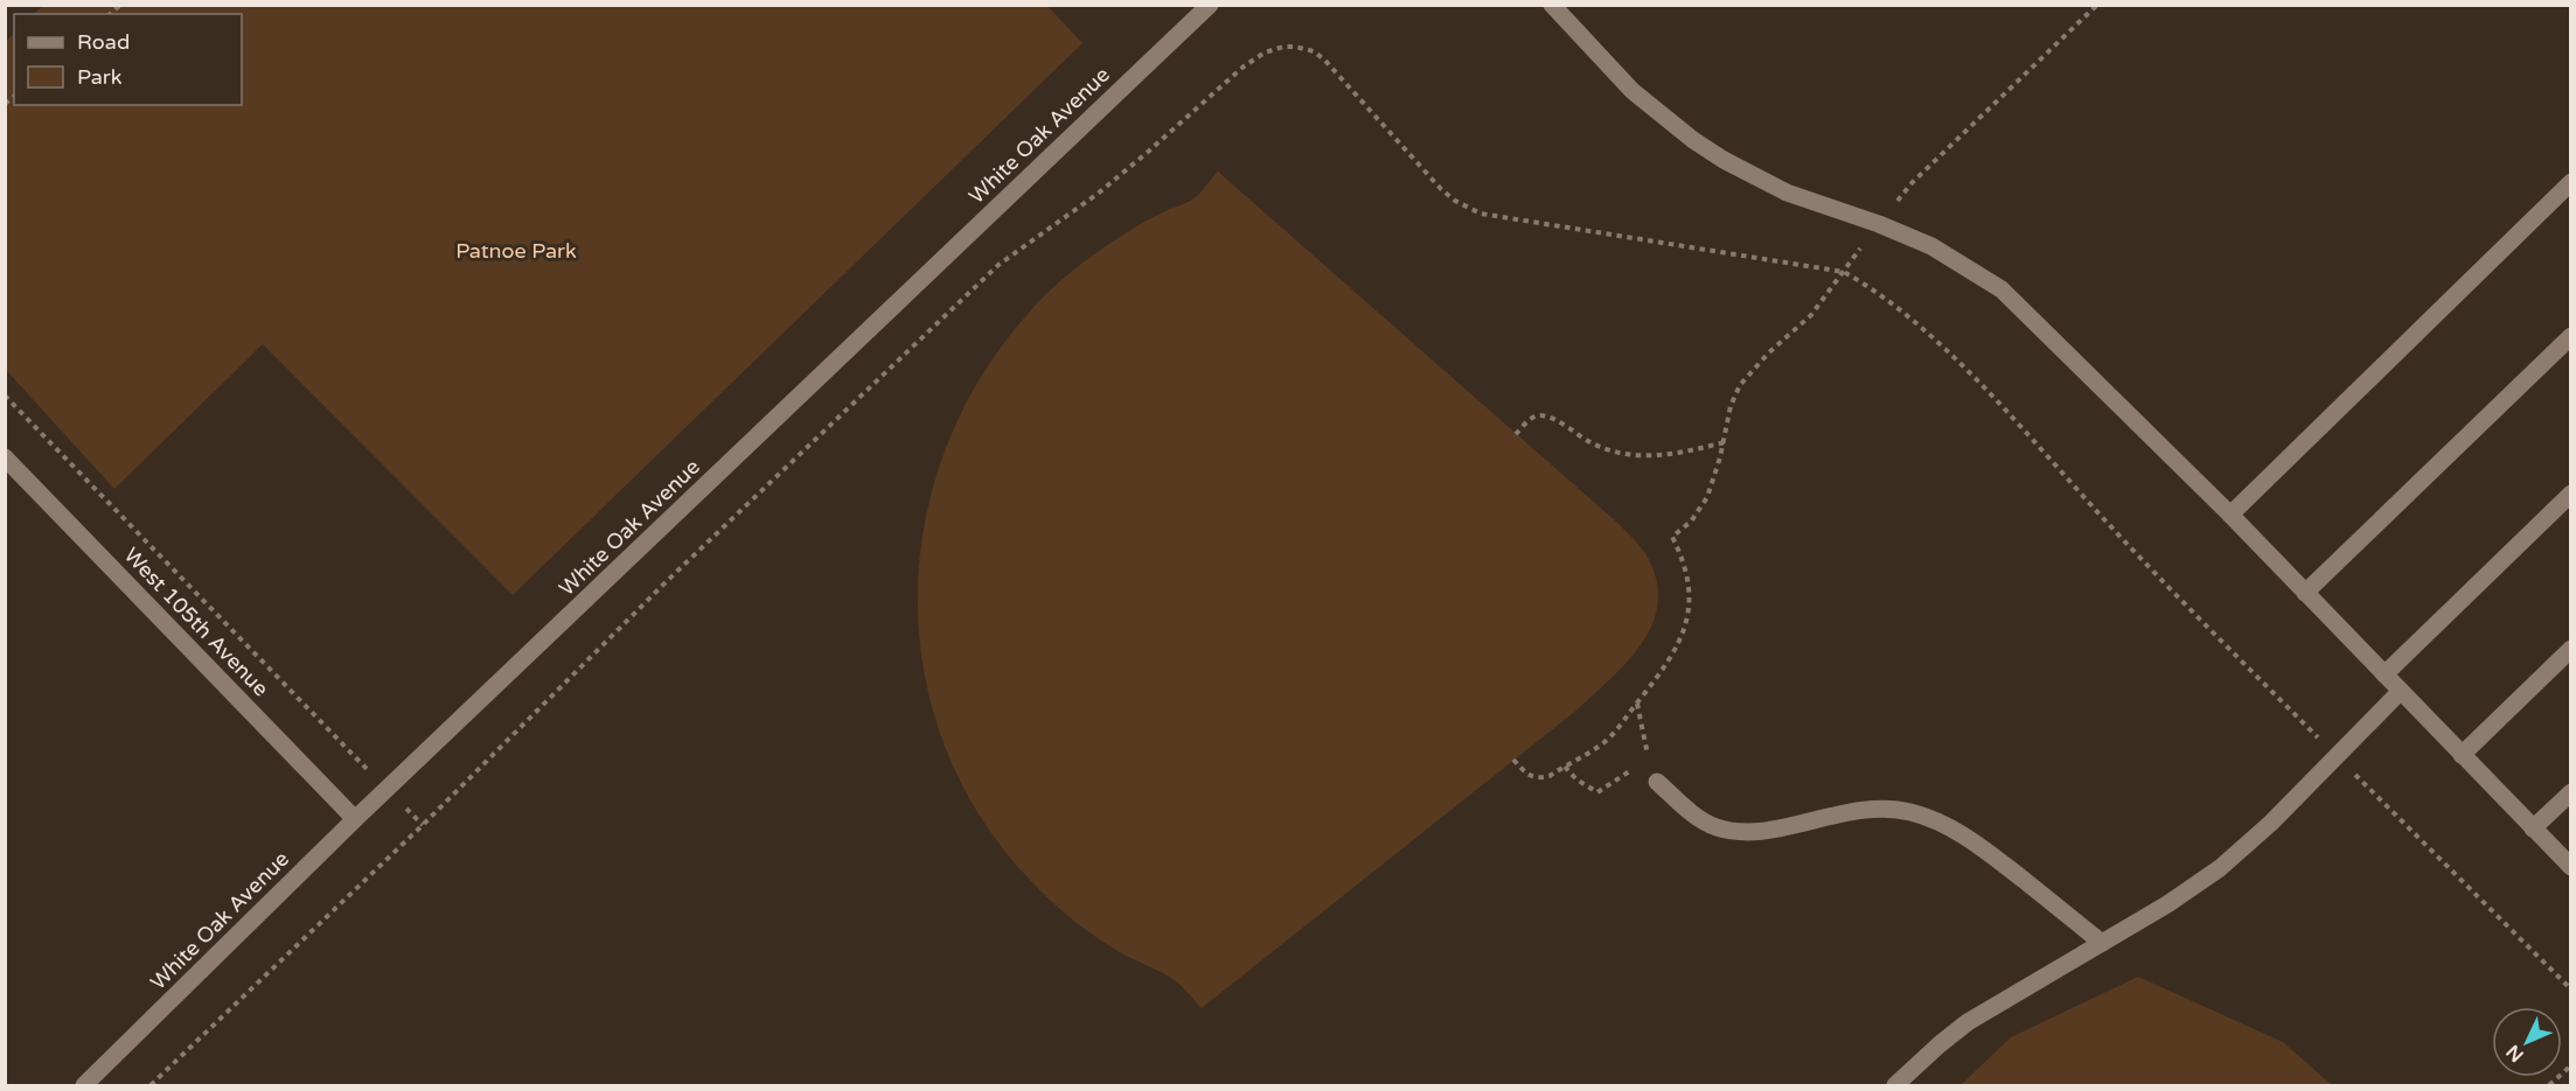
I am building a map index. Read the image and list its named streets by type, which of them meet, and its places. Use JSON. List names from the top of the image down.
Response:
{
  "streets": {
    "street": ["White Oak Avenue", "West 105th Avenue"]
  },
  "crossings": [
    ["White Oak Avenue", "West 105th Avenue"]
  ],
  "parks": ["Patnoe Park"],
  "legend": ["Road", "Park"],
  "north": "bottom left"
}
